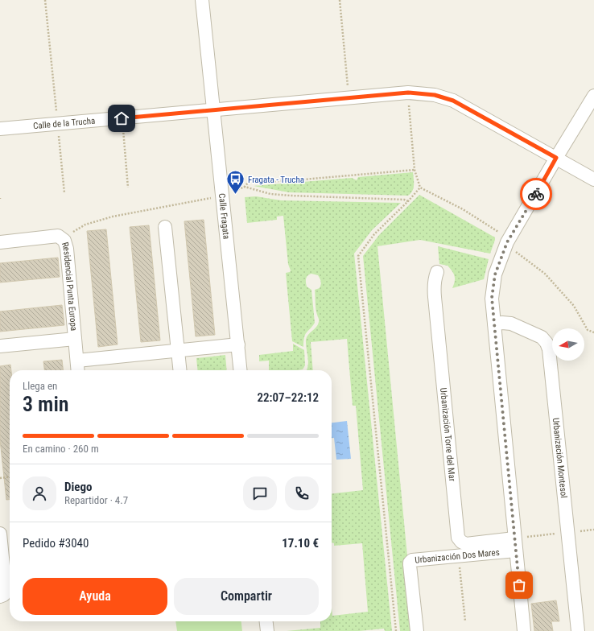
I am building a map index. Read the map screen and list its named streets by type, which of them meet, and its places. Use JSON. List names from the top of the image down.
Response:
{
  "streets": {
    "street": [
      "Calle de la Trucha",
      "Calle Fragata",
      "Residencial Punta Europa",
      "Urbanización Torre del Mar",
      "Urbanización Montesol",
      "Urbanización Dos Mares"
    ]
  },
  "crossings": [
    ["Calle de la Trucha", "Calle Fragata"],
    ["Urbanización Torre del Mar", "Urbanización Dos Mares"]
  ],
  "places": {
    "bus stop": ["Fragata - Trucha"]
  },
  "north": "left",
  "page": {
    "heading": ["3 min", "Llega en", "22:07–22:12"],
    "panel": [
      "Diego",
      "Repartidor · 4.7",
      "Pedido #3040",
      "17.10 €"
    ],
    "bar": "En camino · 260 m",
    "buttons": ["Ayuda", "Compartir"]
  }
}
